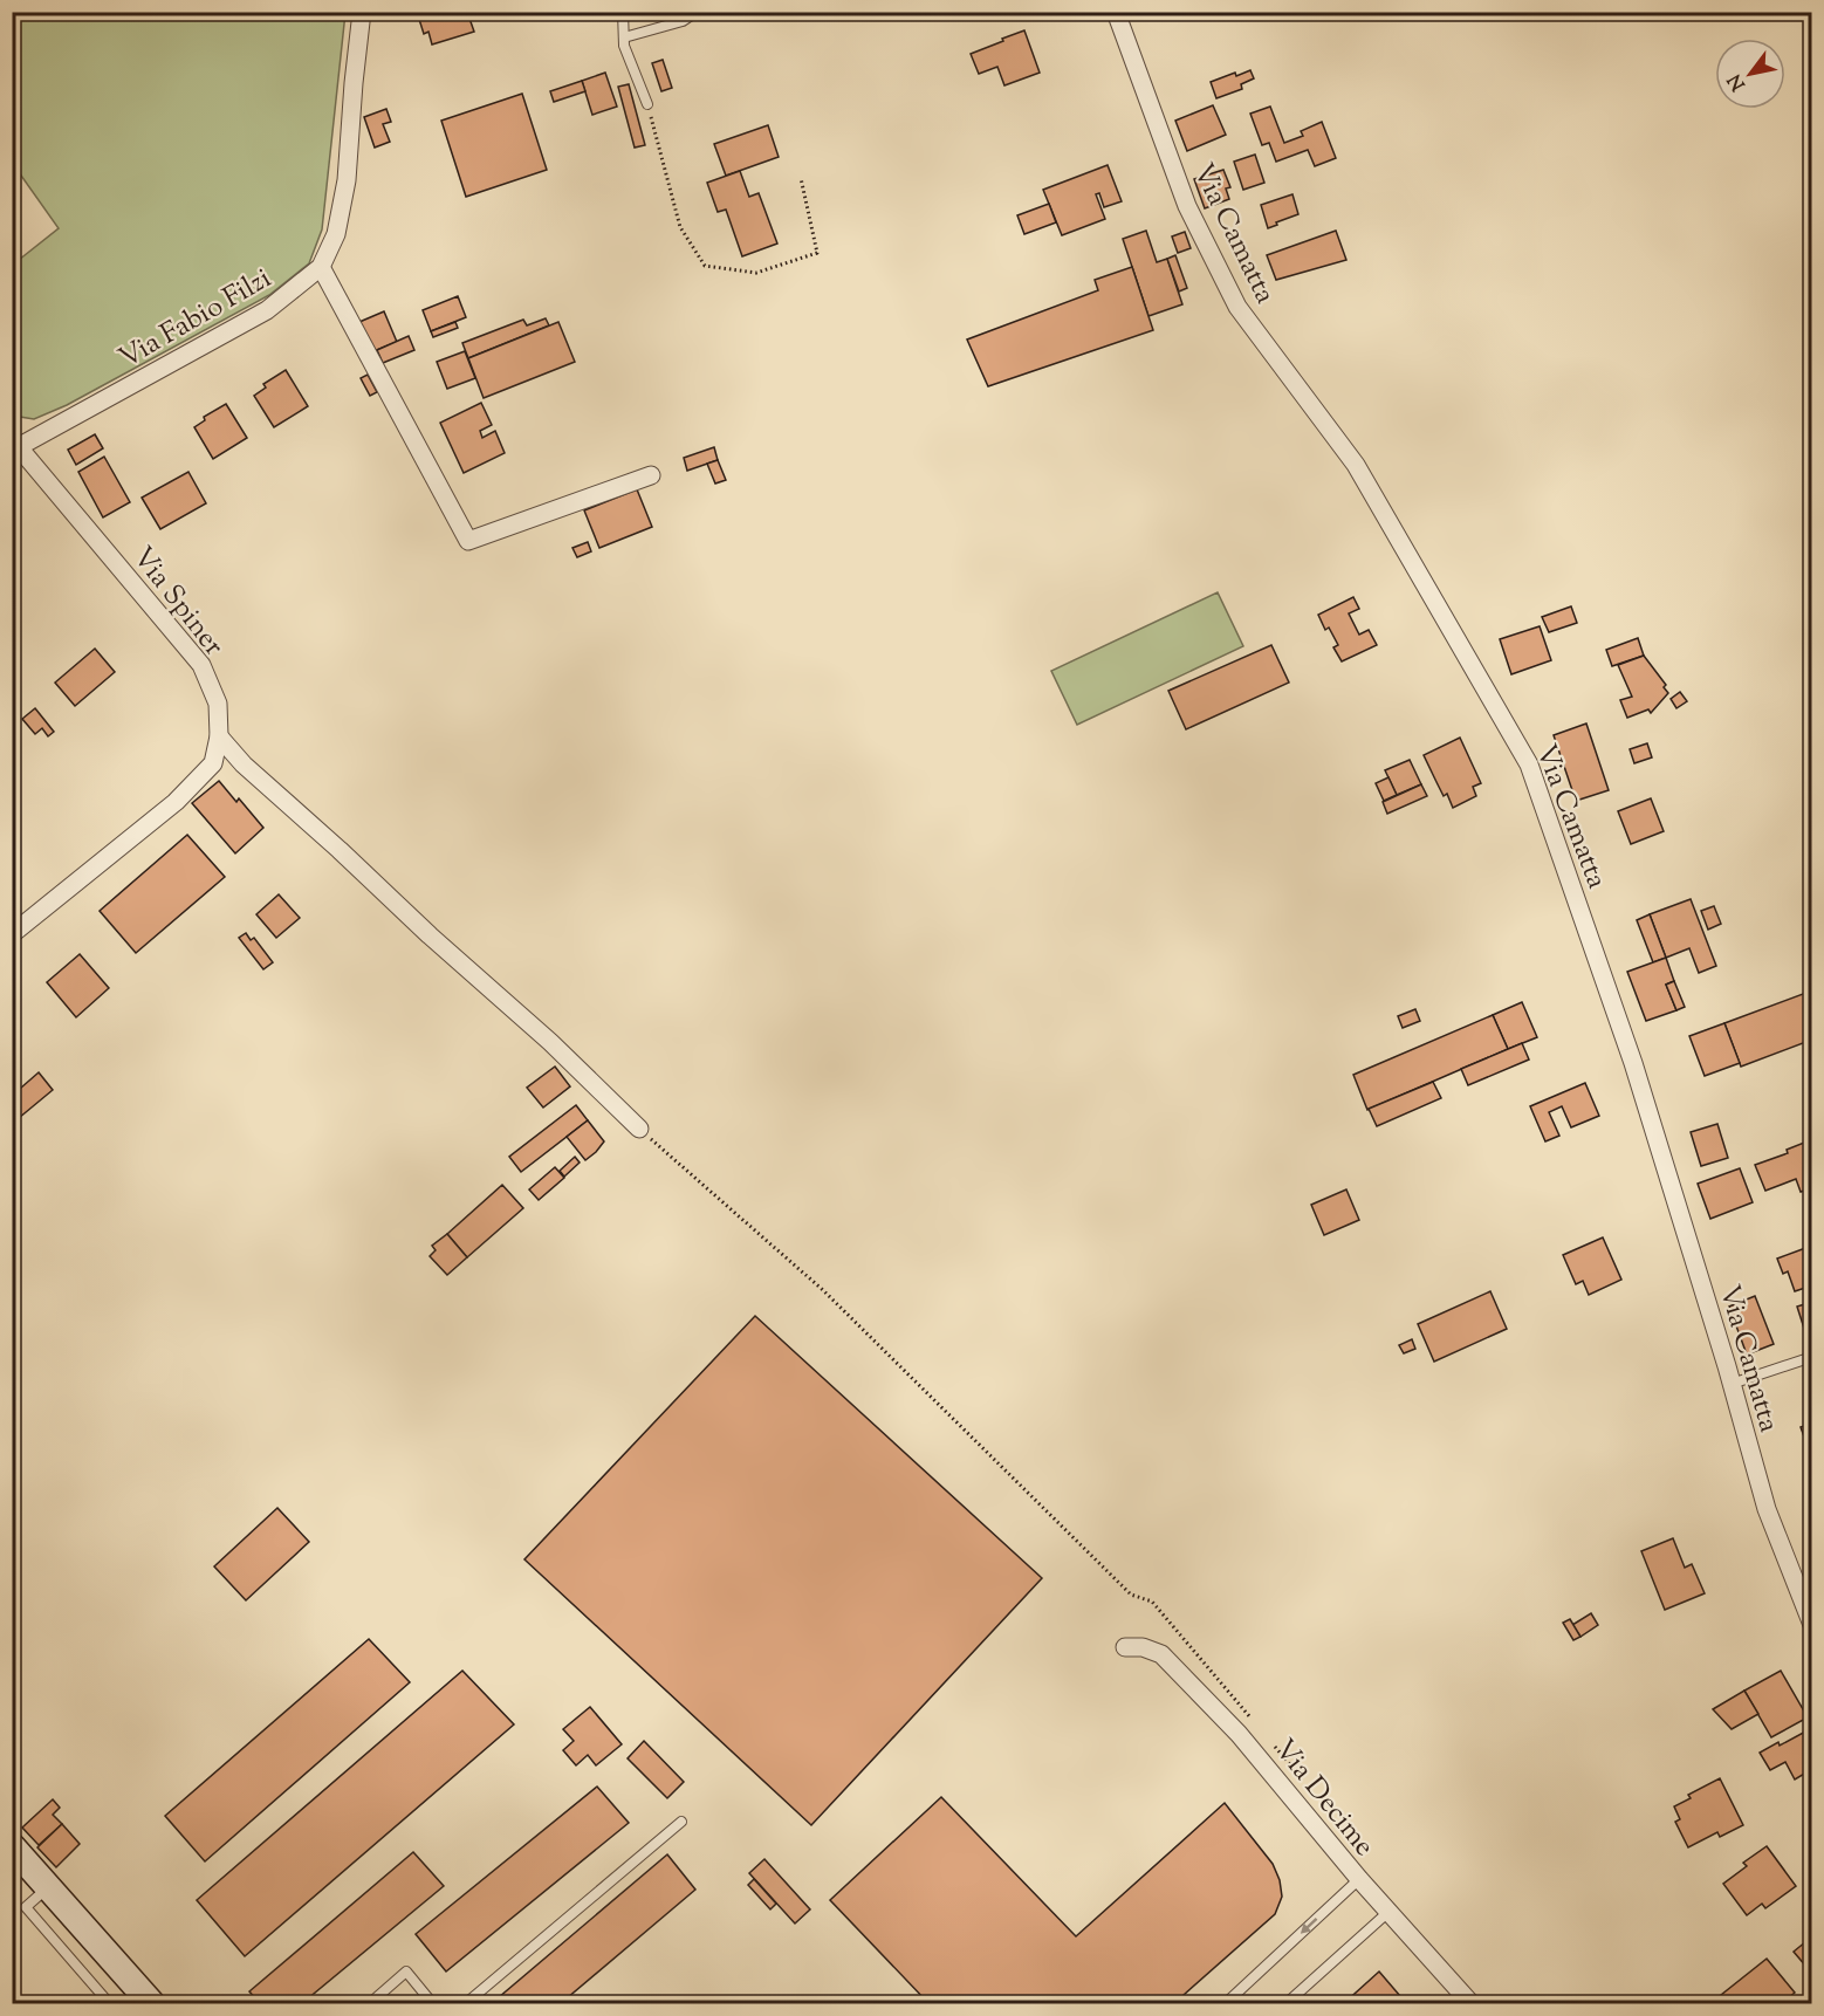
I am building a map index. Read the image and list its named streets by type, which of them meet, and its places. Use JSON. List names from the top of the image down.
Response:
{
  "streets": {
    "street": [
      "Via Camatta",
      "Via Fabio Filzi",
      "Via Spiner",
      "Via Decime"
    ]
  },
  "crossings": [
    ["Via Fabio Filzi", "Via Spiner"]
  ],
  "north": "bottom left"
}
